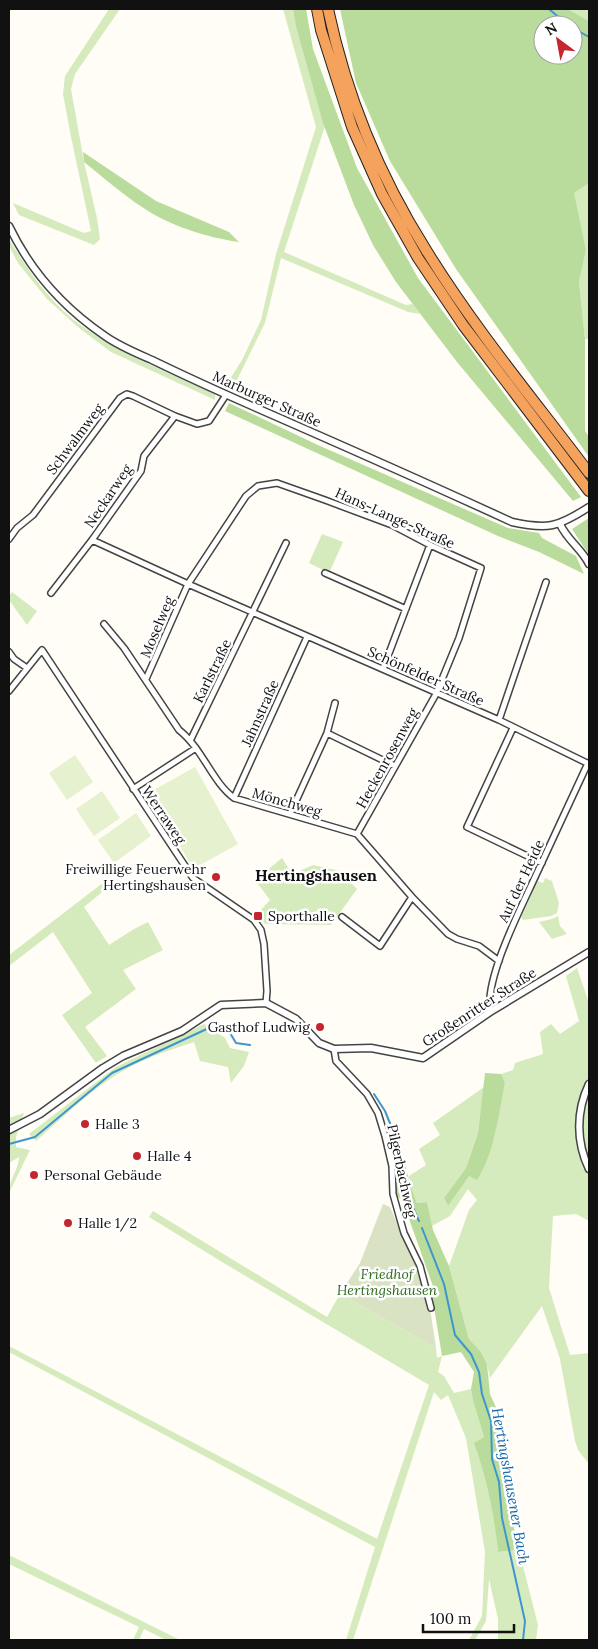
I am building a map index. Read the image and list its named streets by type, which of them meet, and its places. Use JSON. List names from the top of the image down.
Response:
{
  "streets": {
    "street": [
      "Marburger Straße",
      "Schwalmweg",
      "Neckarweg",
      "Hans-Lange-Straße",
      "Moselweg",
      "Karlstraße",
      "Schönfelder Straße",
      "Jahnstraße",
      "Heckenrosenweg",
      "Mönchweg",
      "Werraweg",
      "Auf der Heide",
      "Großenritter Straße",
      "Pilgerbachweg"
    ]
  },
  "crossings": [
    ["Schwalmweg", "Neckarweg"],
    ["Neckarweg", "Schönfelder Straße"],
    ["Hans-Lange-Straße", "Moselweg"],
    ["Hans-Lange-Straße", "Schönfelder Straße"],
    ["Hans-Lange-Straße", "Heckenrosenweg"],
    ["Moselweg", "Schönfelder Straße"],
    ["Moselweg", "Mönchweg"],
    ["Karlstraße", "Schönfelder Straße"],
    ["Karlstraße", "Mönchweg"],
    ["Schönfelder Straße", "Jahnstraße"],
    ["Schönfelder Straße", "Heckenrosenweg"],
    ["Schönfelder Straße", "Auf der Heide"],
    ["Jahnstraße", "Mönchweg"],
    ["Heckenrosenweg", "Mönchweg"],
    ["Auf der Heide", "Großenritter Straße"],
    ["Großenritter Straße", "Pilgerbachweg"]
  ],
  "districts": ["Hertingshausen"],
  "water": ["Hertingshausener Bach"],
  "parks": ["Friedhof Hertingshausen"],
  "places": {
    "other": [
      "Freiwillige Feuerwehr Hertingshausen",
      "Gasthof Ludwig",
      "Halle 3",
      "Halle 4",
      "Personal Gebäude",
      "Halle 1/2"
    ],
    "transit": ["Sporthalle"]
  },
  "scale_bar": "100 m",
  "north": "top left"
}
